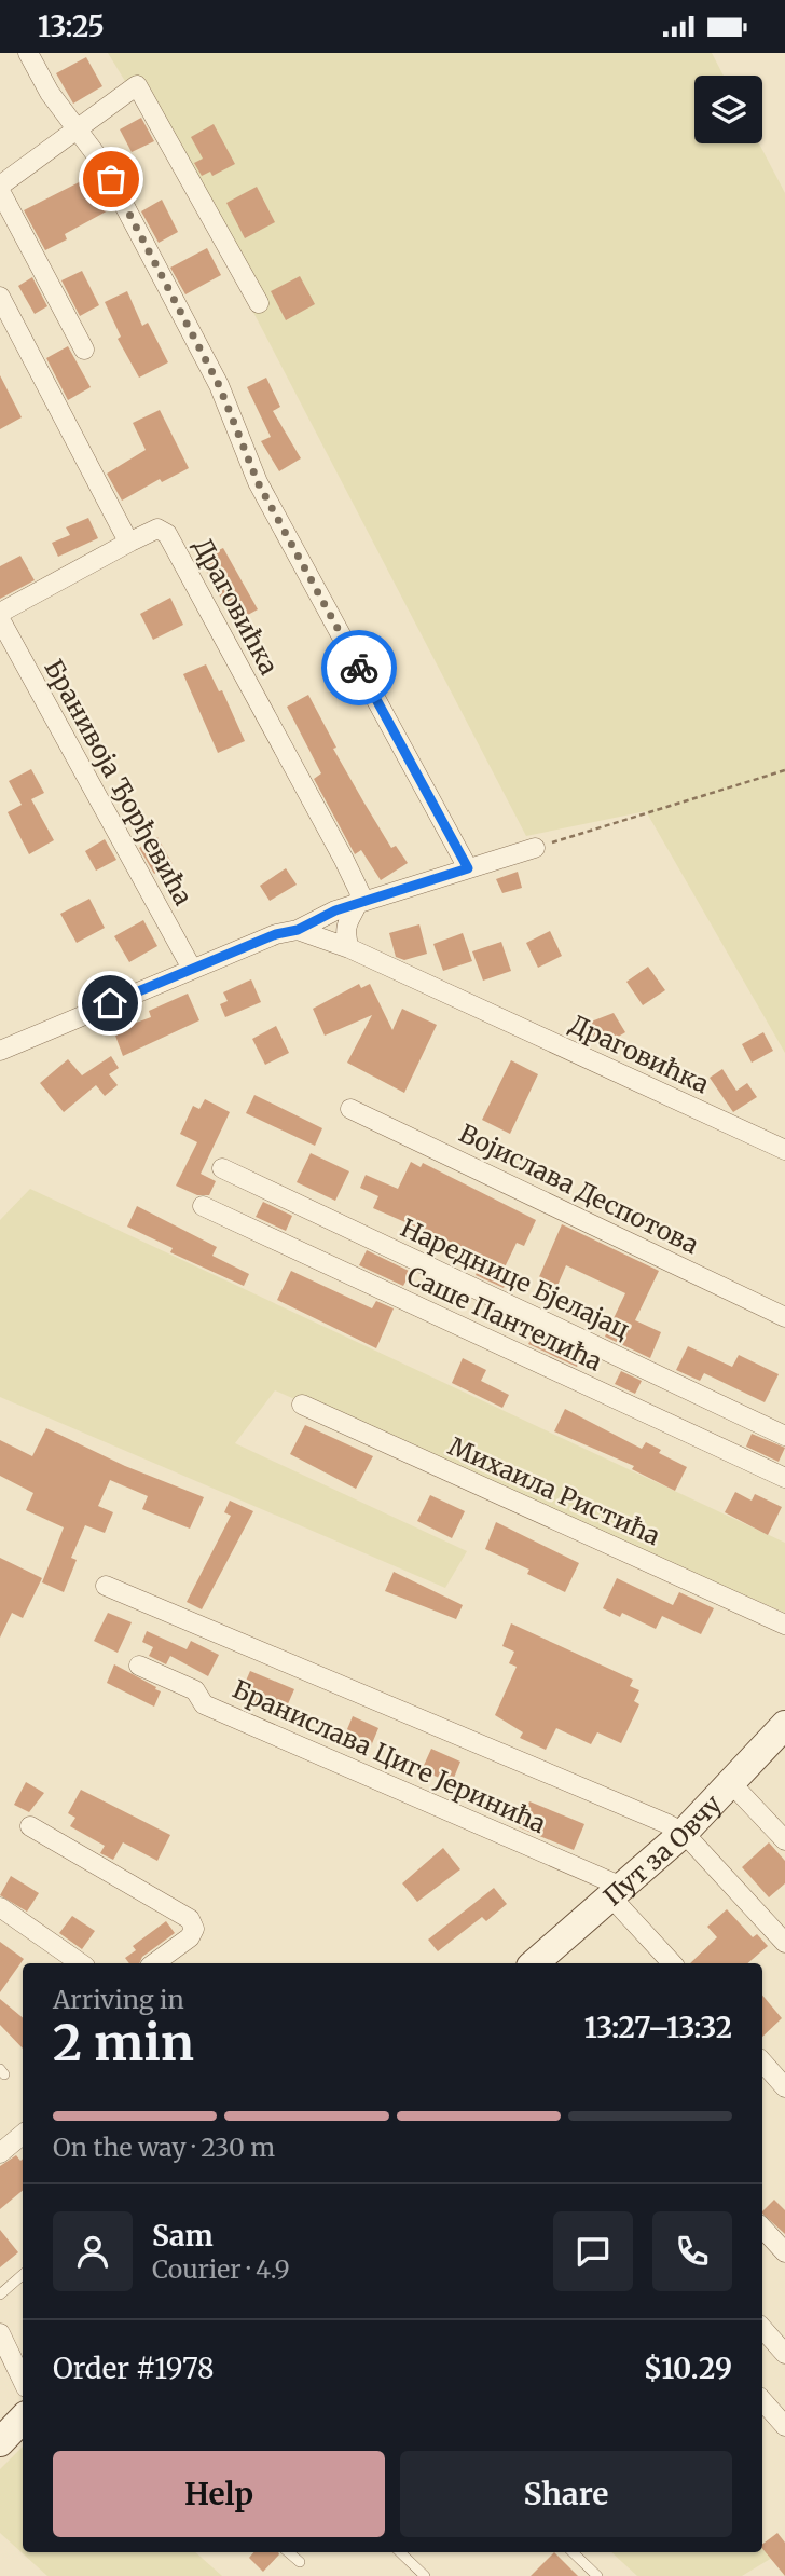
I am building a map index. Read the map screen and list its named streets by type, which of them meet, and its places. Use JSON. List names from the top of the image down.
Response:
{
  "streets": {
    "street": [
      "Драговићка",
      "Бранивоја Ђорђевића",
      "Војислава Деспотова",
      "Нареднице Бјелајац",
      "Саше Пантелића",
      "Михаила Ристића",
      "Бранислава Циге Јеринића",
      "Пут за Овчу"
    ]
  },
  "crossings": [
    ["Бранислава Циге Јеринића", "Пут за Овчу"]
  ],
  "page": {
    "status": "13:25",
    "heading": ["2 min", "Arriving in", "13:27–13:32"],
    "panel": [
      "Sam",
      "Courier · 4.9",
      "Order #1978",
      "$10.29"
    ],
    "bar": "On the way · 230 m",
    "buttons": ["Help", "Share"]
  }
}
